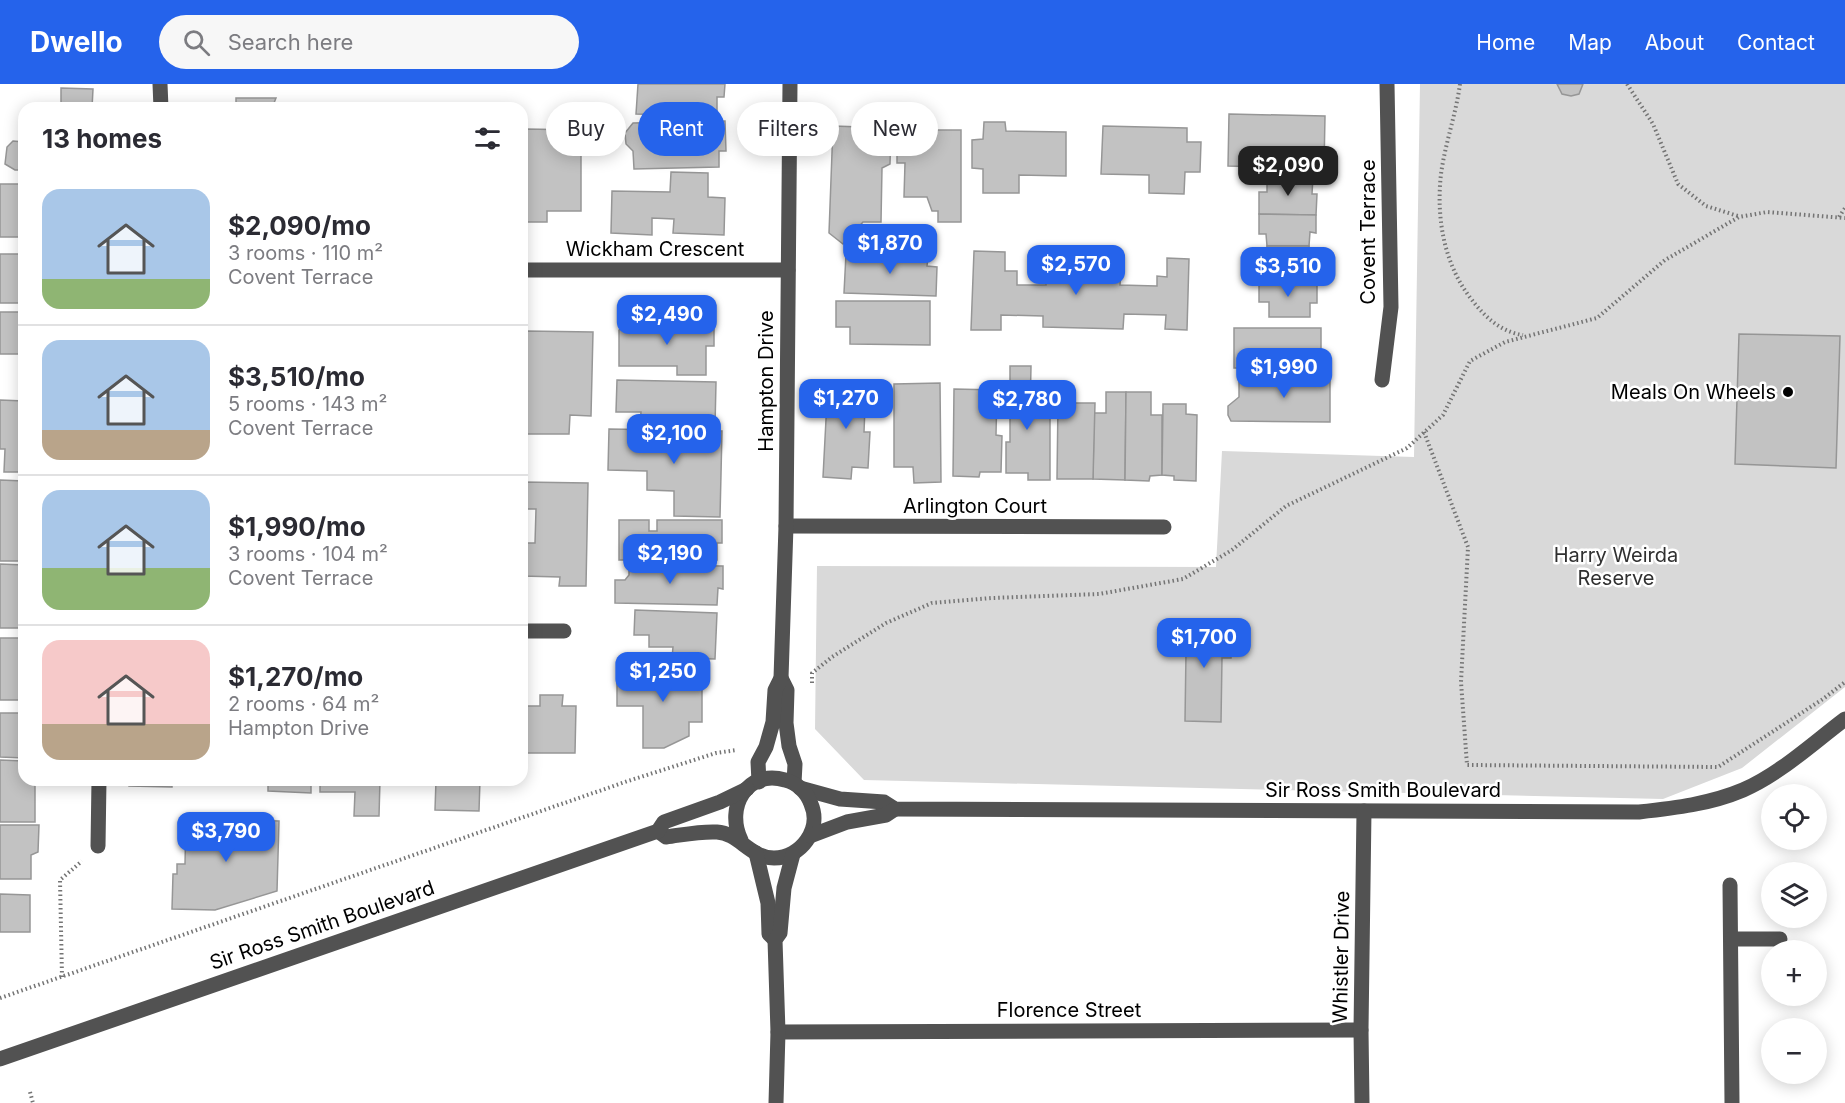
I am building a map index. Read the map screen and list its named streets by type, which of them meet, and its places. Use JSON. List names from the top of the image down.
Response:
{
  "streets": {
    "street": [
      "Covent Terrace",
      "Wickham Crescent",
      "Hampton Drive",
      "Arlington Court",
      "Sir Ross Smith Boulevard",
      "Whistler Drive",
      "Florence Street"
    ]
  },
  "crossings": [
    ["Wickham Crescent", "Hampton Drive"],
    ["Hampton Drive", "Arlington Court"],
    ["Hampton Drive", "Sir Ross Smith Boulevard"],
    ["Sir Ross Smith Boulevard", "Whistler Drive"],
    ["Whistler Drive", "Florence Street"]
  ],
  "parks": ["Harry Weirda Reserve"],
  "places": ["Meals On Wheels"],
  "page": {
    "header": "Dwello",
    "search": "Search here",
    "nav": [
      "Home",
      "Map",
      "About",
      "Contact"
    ],
    "chip": [
      "Buy",
      "Rent",
      "Filters",
      "New"
    ],
    "heading": "13 homes",
    "price": [
      "$2,090",
      "$1,870",
      "$2,570",
      "$3,510",
      "$2,490",
      "$1,990",
      "$1,270",
      "$2,780",
      "$2,100",
      "$2,190",
      "$1,700",
      "$1,250",
      "$3,790"
    ],
    "list": [
      {
        "name": "$2,090/mo",
        "note": "3 rooms · 110 m² · Covent Terrace"
      },
      {
        "name": "$3,510/mo",
        "note": "5 rooms · 143 m² · Covent Terrace"
      },
      {
        "name": "$1,990/mo",
        "note": "3 rooms · 104 m² · Covent Terrace"
      },
      {
        "name": "$1,270/mo",
        "note": "2 rooms · 64 m² · Hampton Drive"
      }
    ],
    "map_buttons": ["+", "−"]
  }
}
